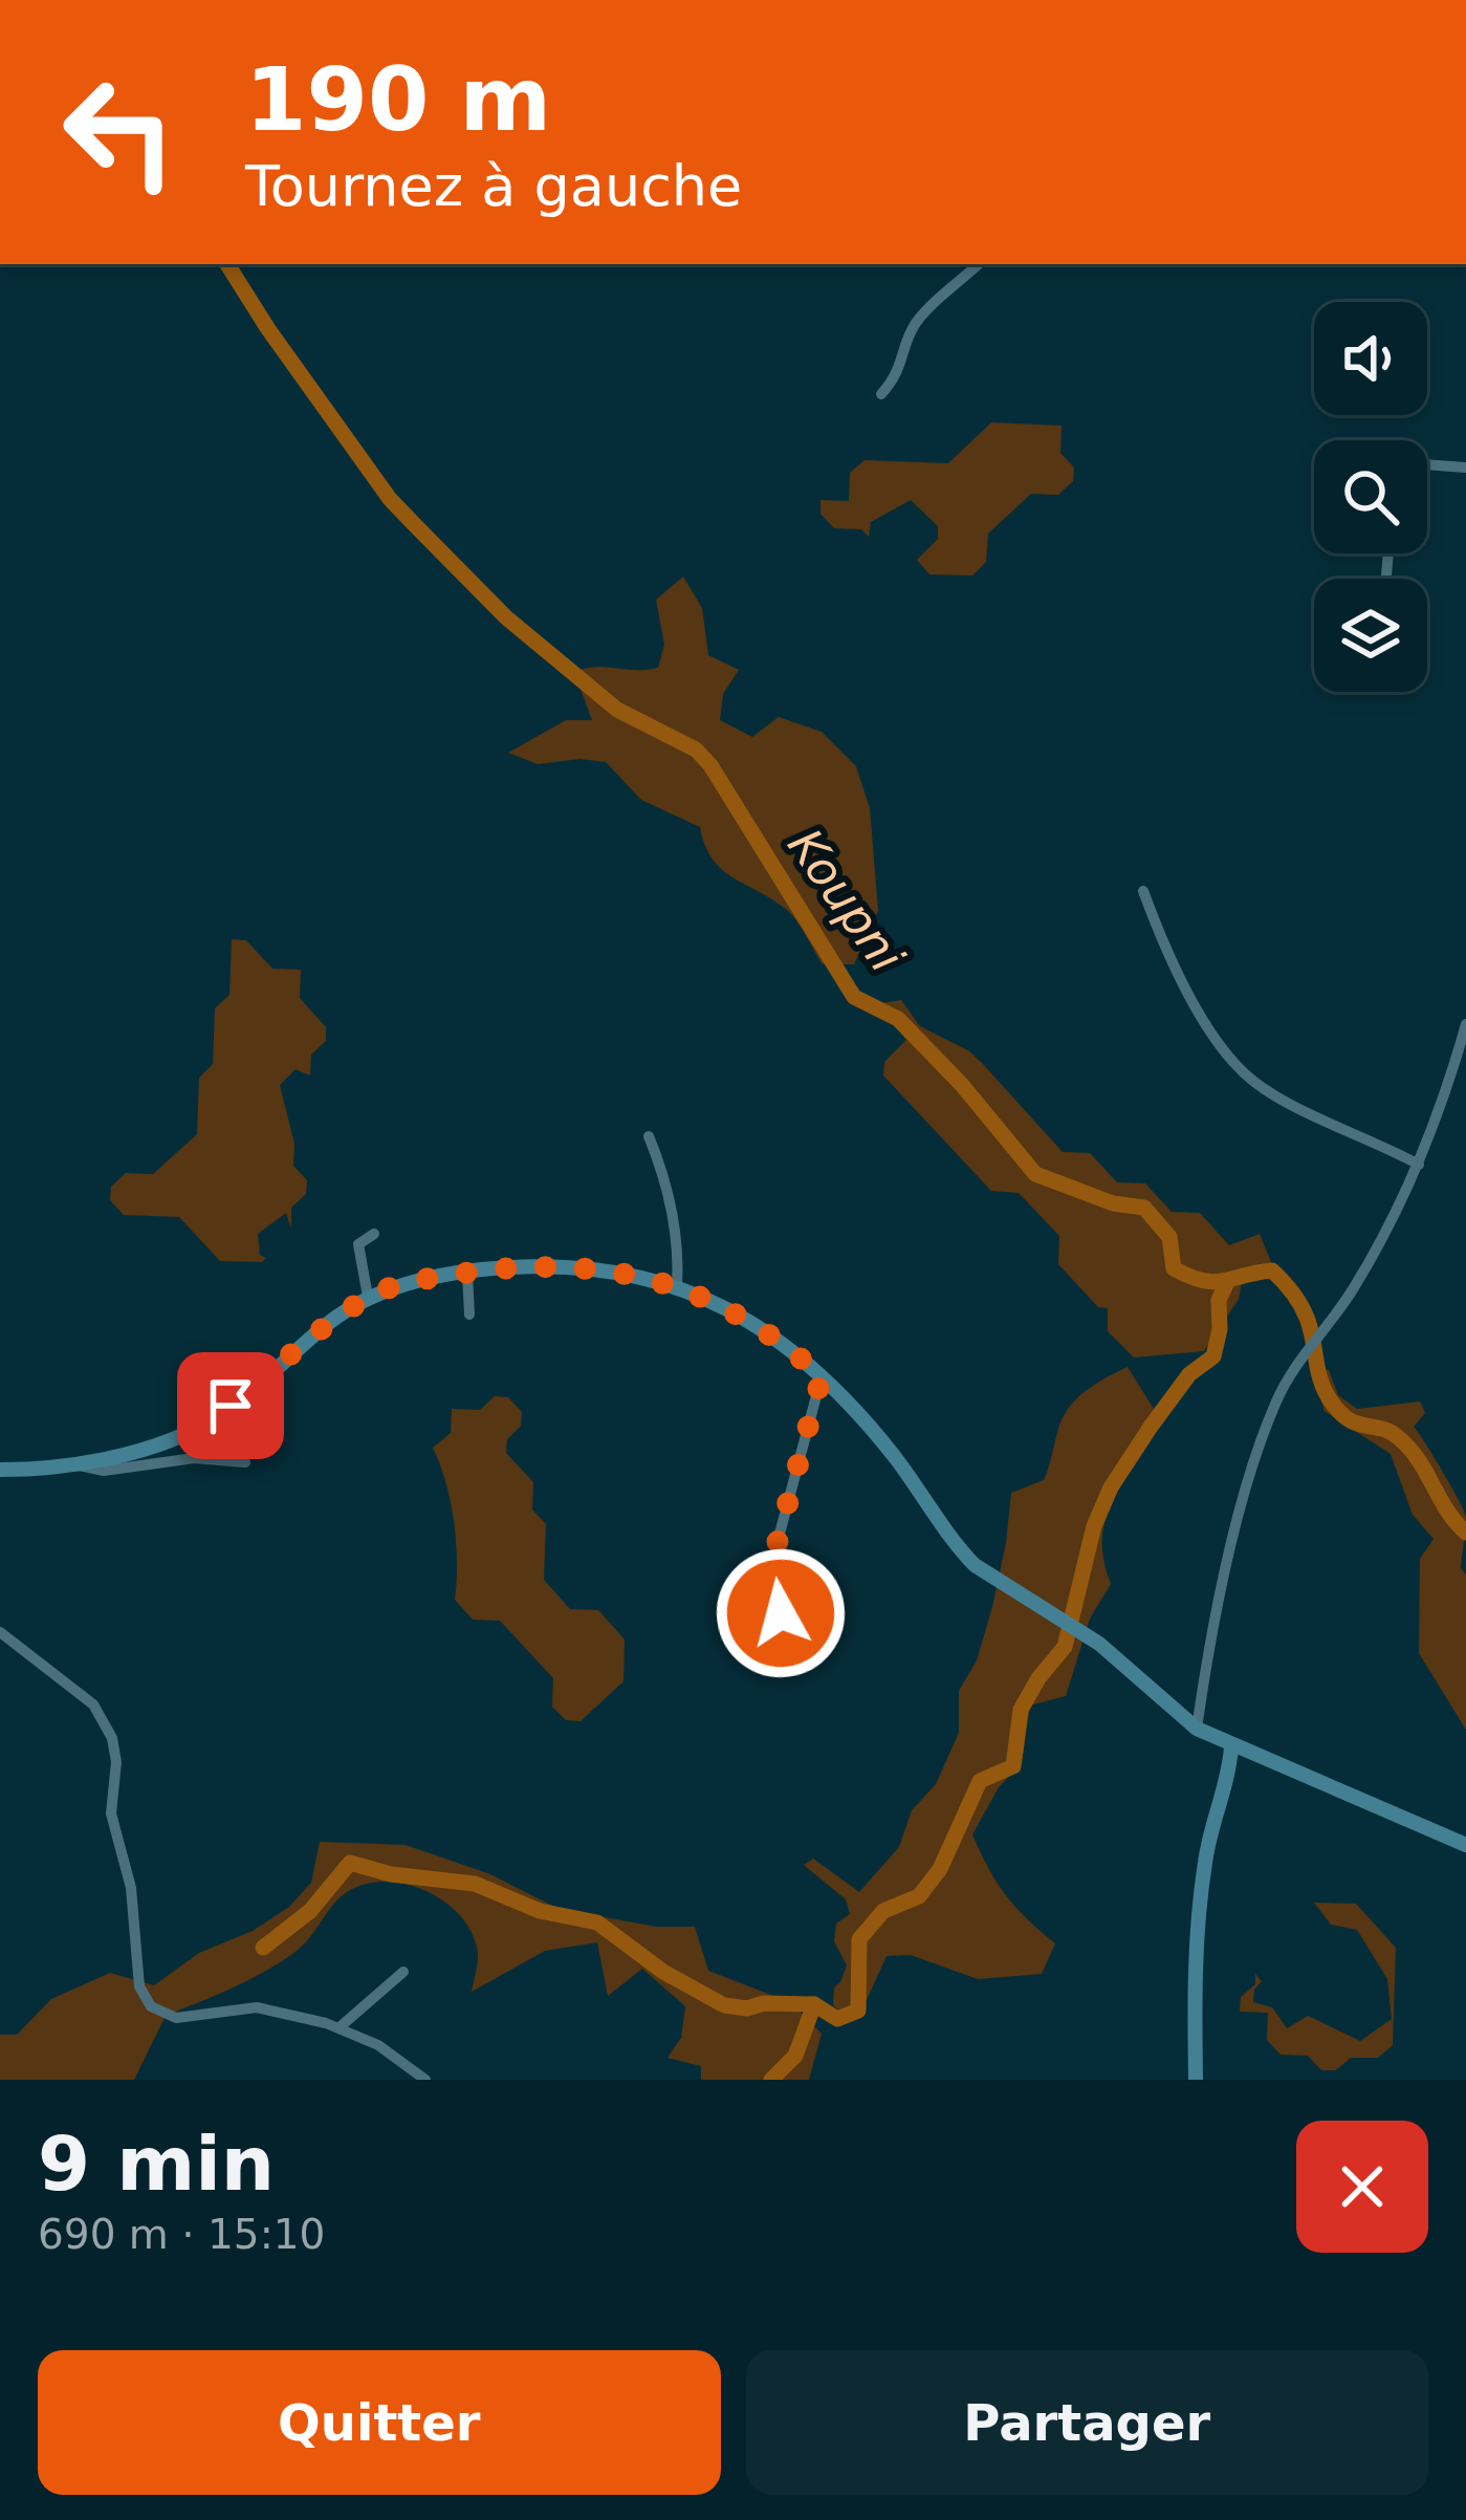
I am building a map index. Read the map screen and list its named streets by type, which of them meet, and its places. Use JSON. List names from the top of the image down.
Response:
{
  "water": ["Koupni"],
  "page": {
    "turn": ["190 m", "Tournez à gauche"],
    "heading": ["9 min", "690 m · 15:10"],
    "buttons": ["Quitter", "Partager"]
  }
}
